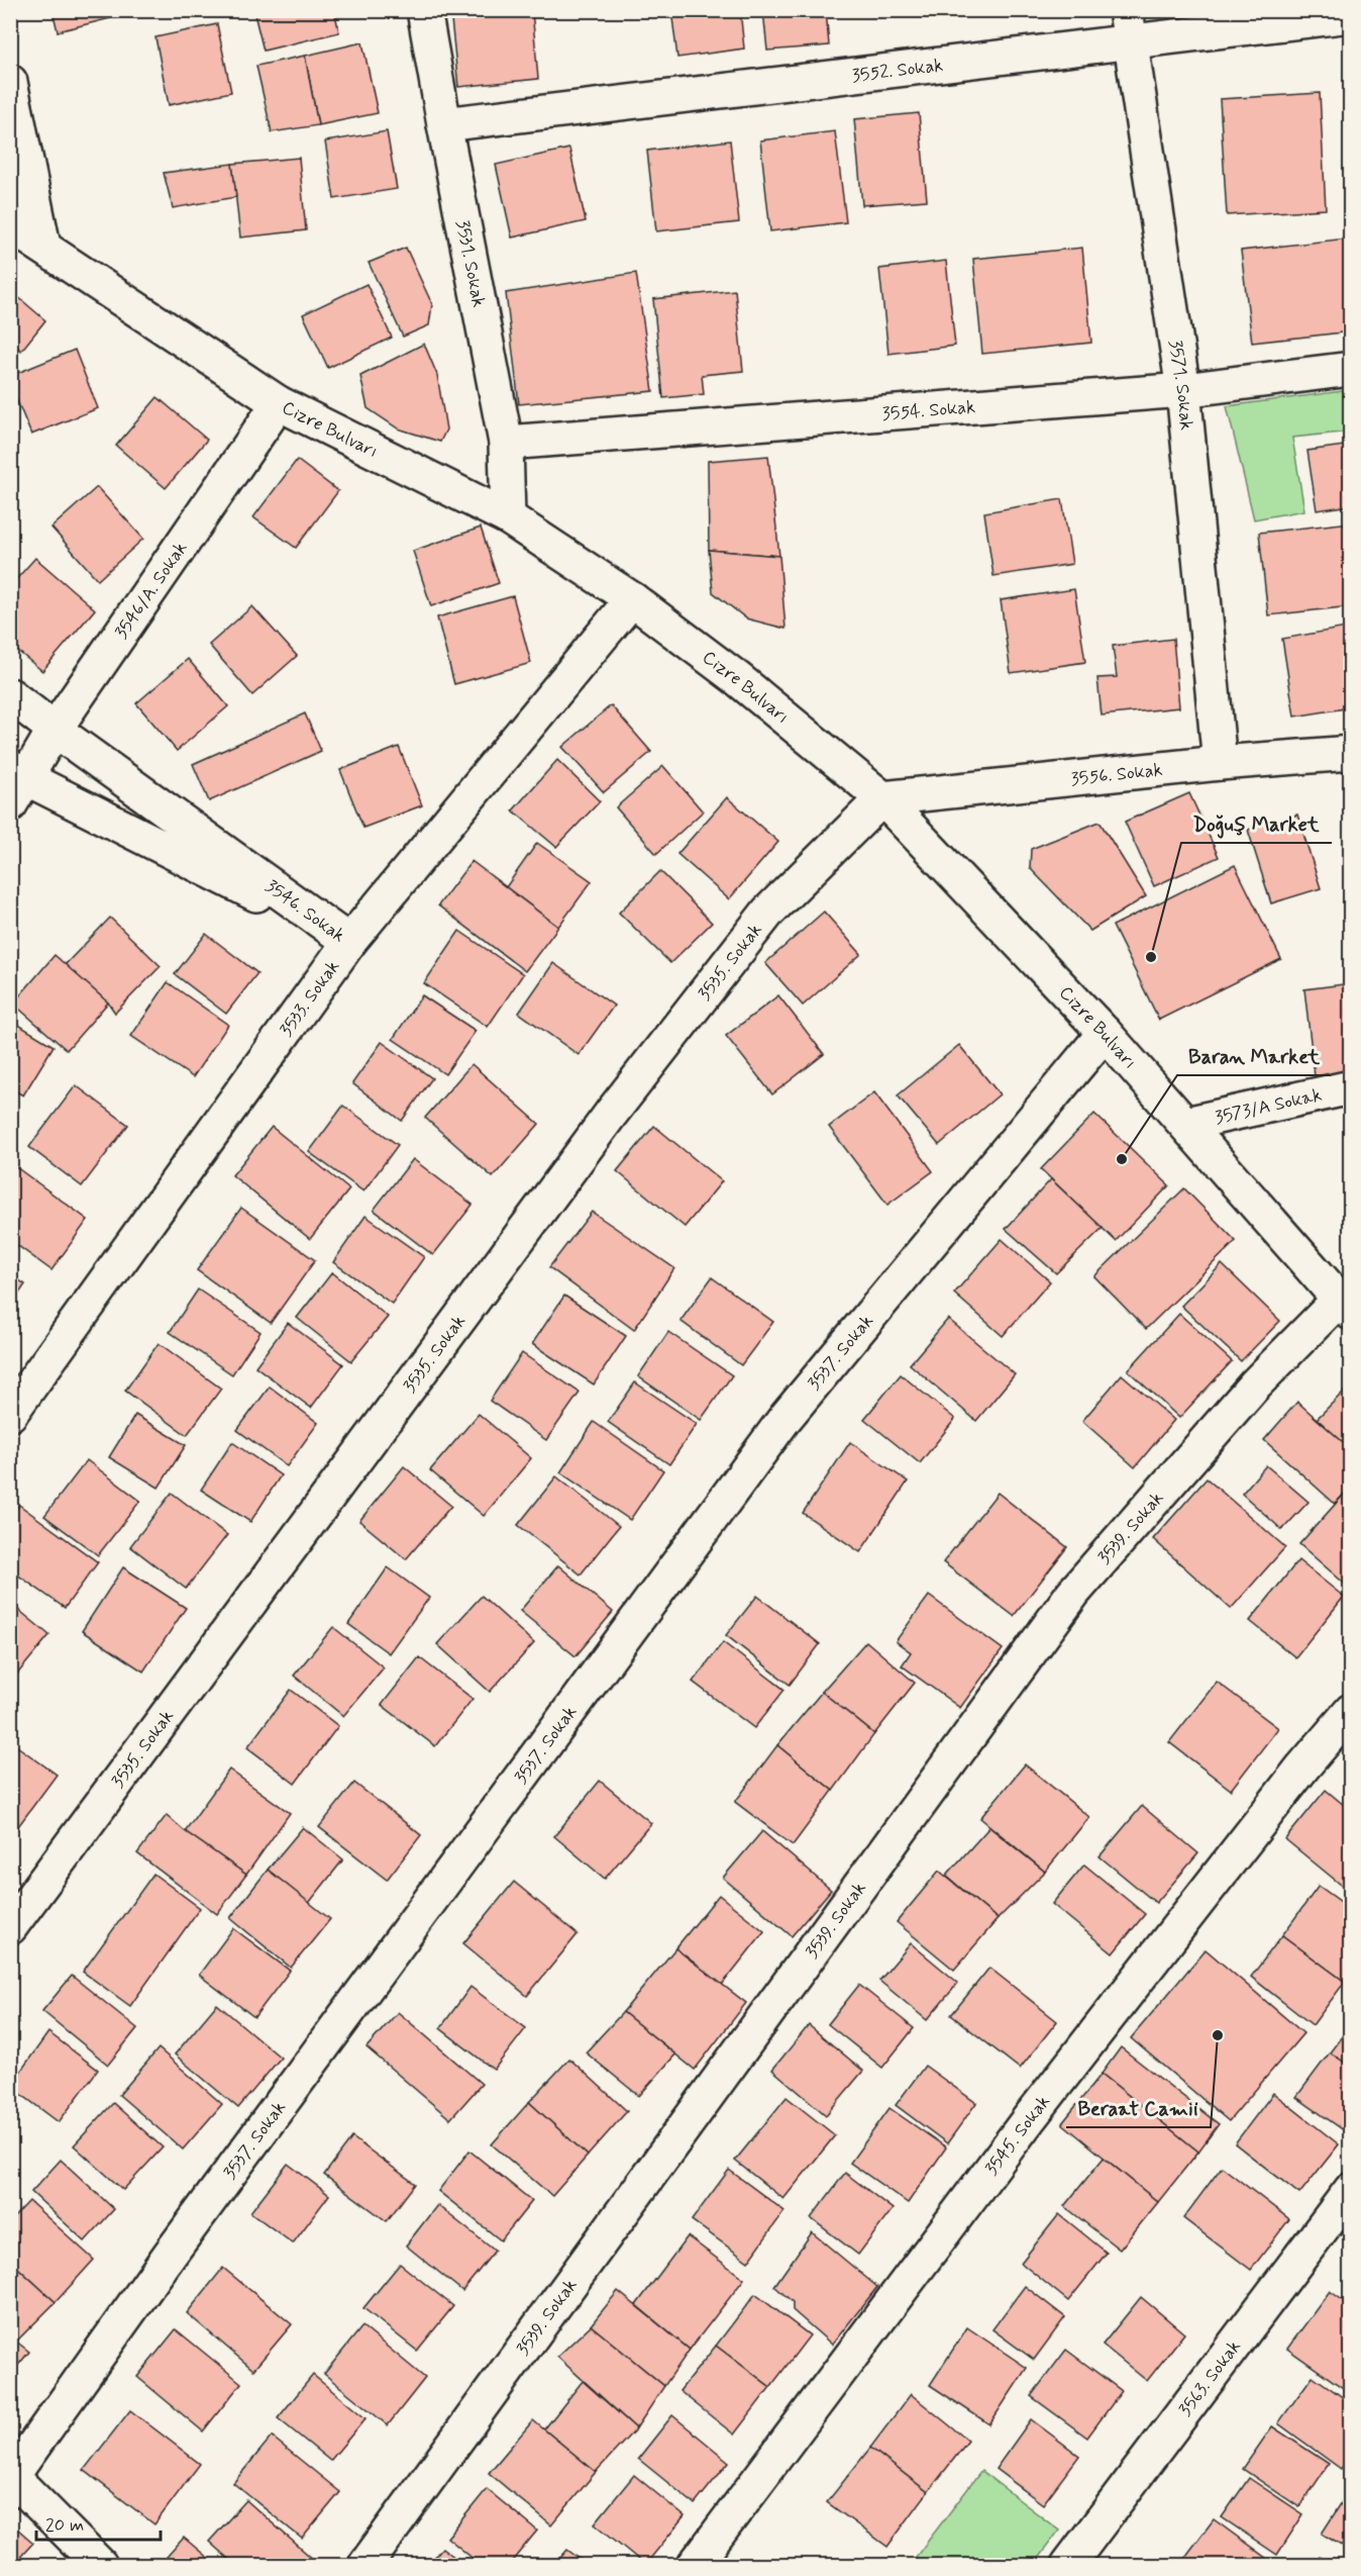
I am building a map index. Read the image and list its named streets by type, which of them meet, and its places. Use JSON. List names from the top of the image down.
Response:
{
  "streets": {
    "street": [
      "3552. Sokak",
      "3531. Sokak",
      "3571. Sokak",
      "3554. Sokak",
      "Cizre Bulvarı",
      "3546/A. Sokak",
      "3556. Sokak",
      "3546. Sokak",
      "3535. Sokak",
      "3533. Sokak",
      "3573/A Sokak",
      "3537. Sokak",
      "3539. Sokak",
      "3545. Sokak",
      "3563. Sokak"
    ]
  },
  "crossings": [
    ["3552. Sokak", "3531. Sokak"],
    ["3552. Sokak", "3571. Sokak"],
    ["3531. Sokak", "3554. Sokak"],
    ["3531. Sokak", "Cizre Bulvarı"],
    ["3571. Sokak", "3554. Sokak"],
    ["3571. Sokak", "3556. Sokak"],
    ["Cizre Bulvarı", "3546/A. Sokak"],
    ["Cizre Bulvarı", "3556. Sokak"],
    ["Cizre Bulvarı", "3535. Sokak"],
    ["Cizre Bulvarı", "3533. Sokak"],
    ["Cizre Bulvarı", "3573/A Sokak"],
    ["Cizre Bulvarı", "3537. Sokak"],
    ["Cizre Bulvarı", "3539. Sokak"],
    ["3546/A. Sokak", "3546. Sokak"],
    ["3556. Sokak", "3535. Sokak"],
    ["3546. Sokak", "3533. Sokak"]
  ],
  "places": ["Doğuş Market", "Baran Market", "Beraat Camii"],
  "scale_bar": "20 m"
}
